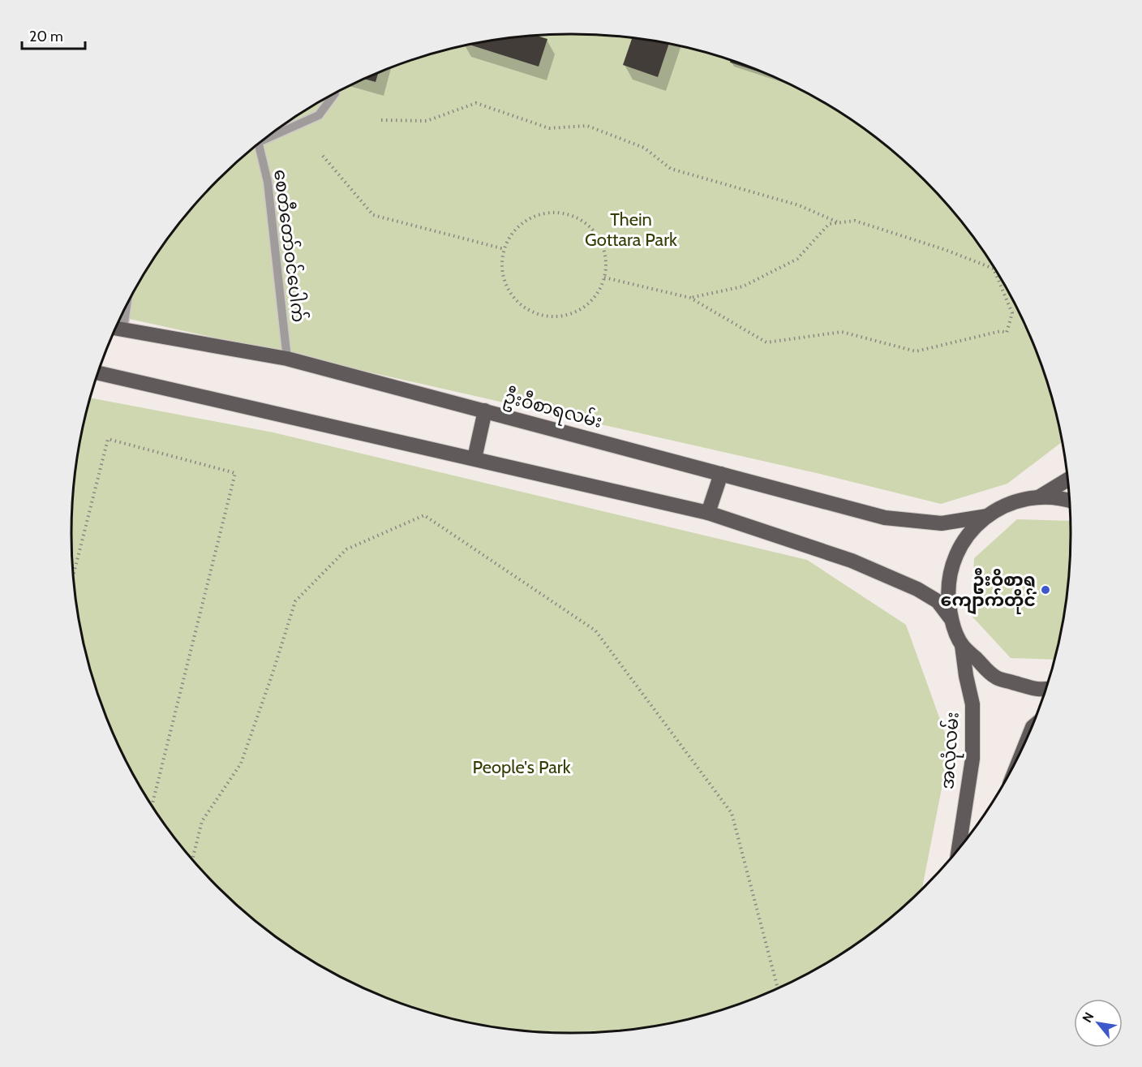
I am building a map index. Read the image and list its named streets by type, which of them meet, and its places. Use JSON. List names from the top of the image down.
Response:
{
  "streets": {
    "main road": ["ဦးဝီစာရလမ်း", "အလုံလမ်း"],
    "lane": ["စေတီတော်ဝင်ပေါက်"]
  },
  "crossings": [
    ["စေတီတော်ဝင်ပေါက်", "ဦးဝီစာရလမ်း"]
  ],
  "parks": ["Thein Gottara Park", "People's Park"],
  "places": ["ဦးဝိစာရ ကျောက်တိုင်"],
  "scale_bar": "20 m",
  "north": "top left"
}
